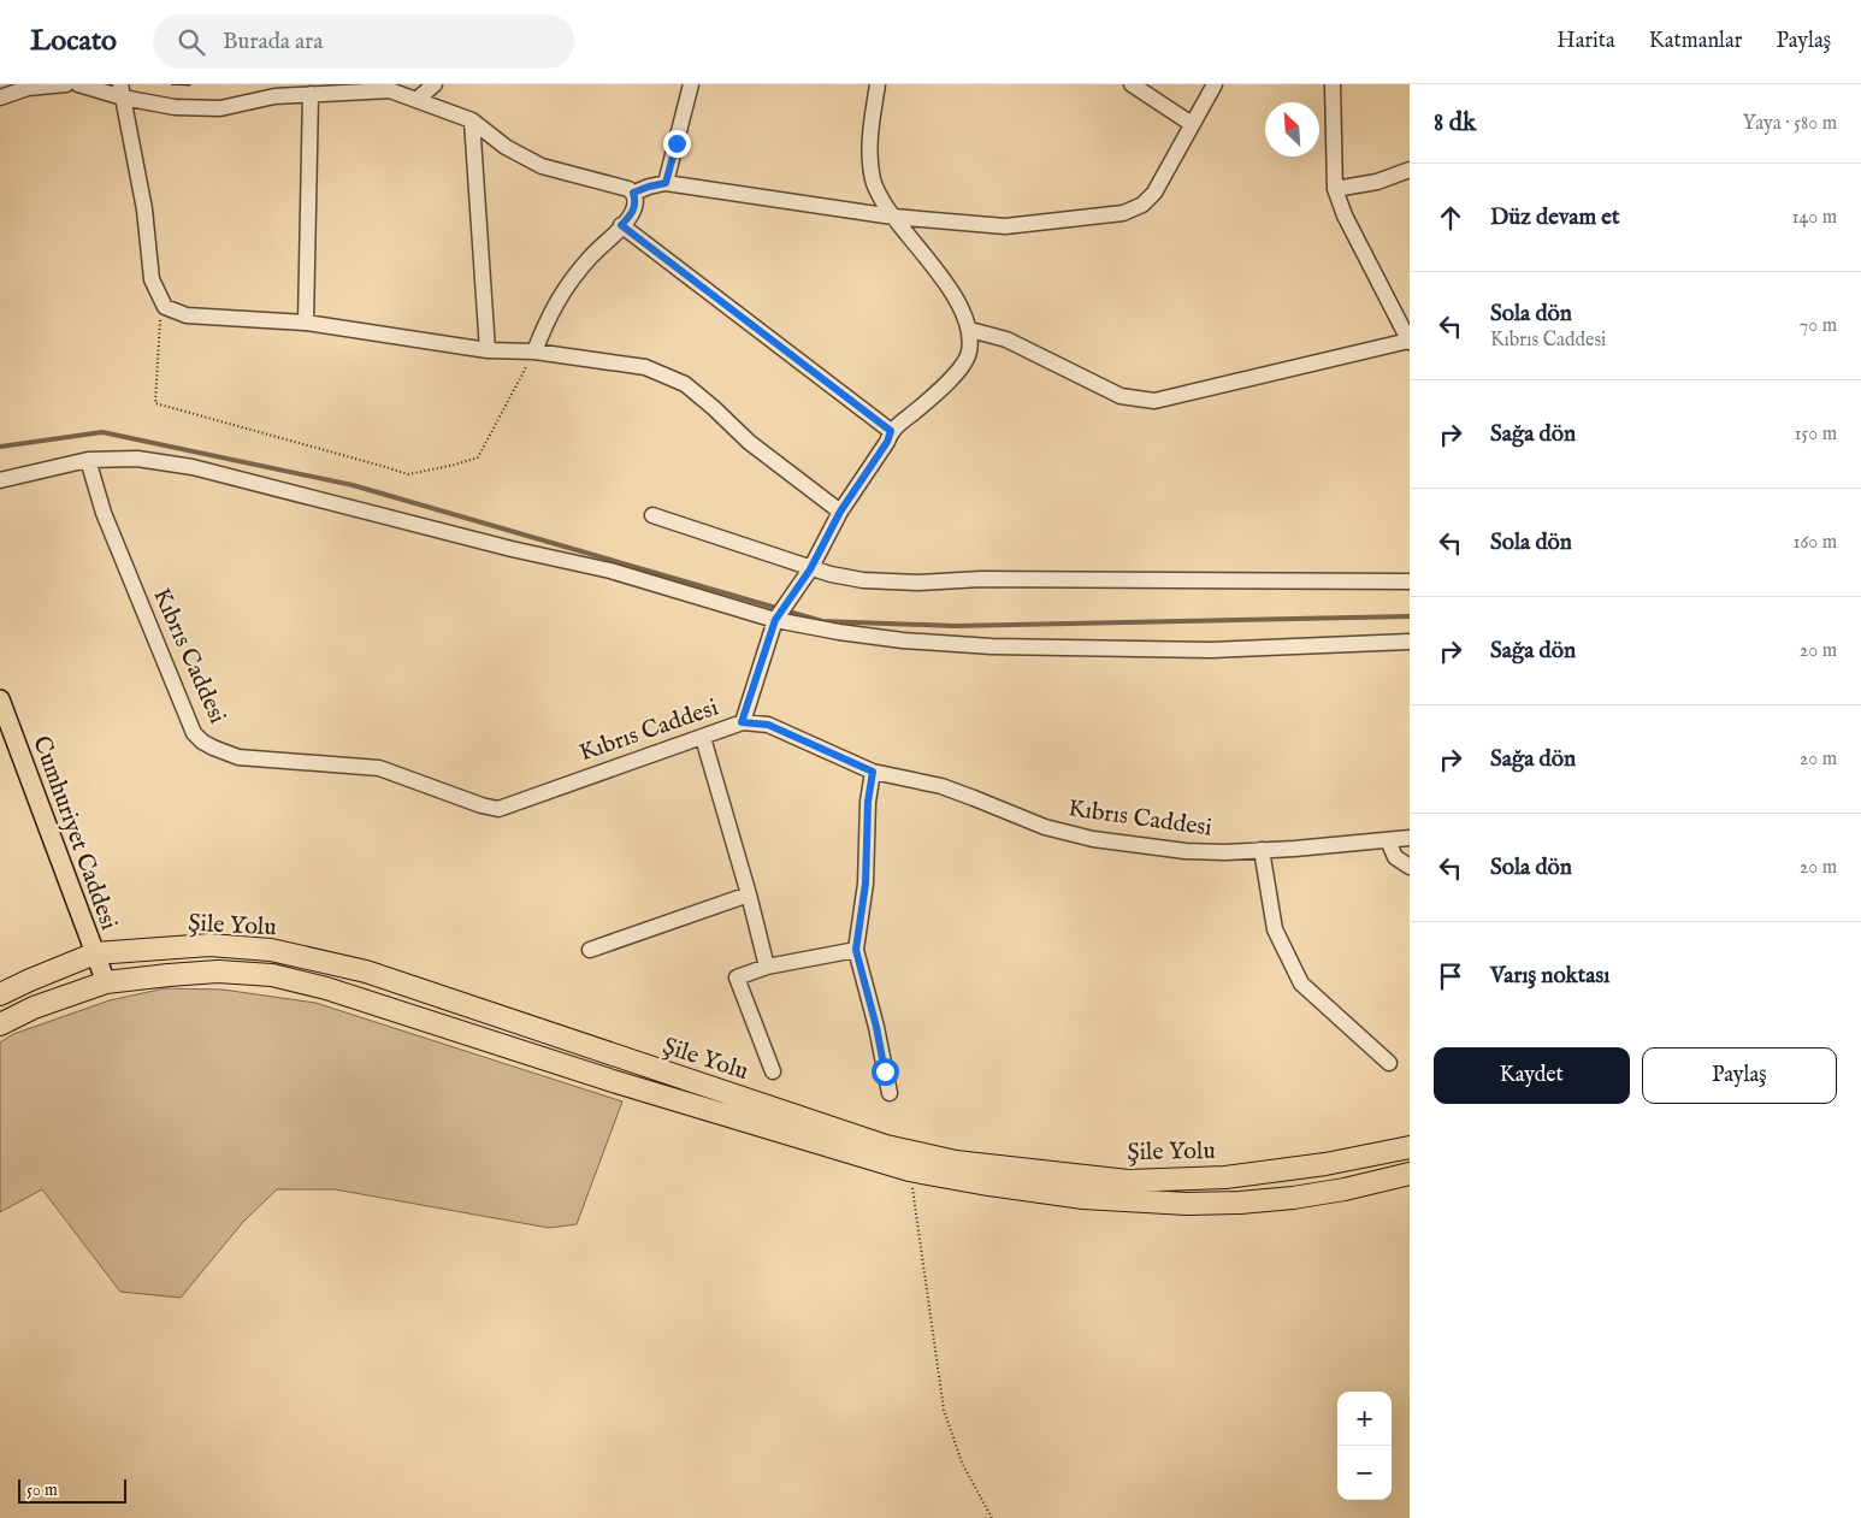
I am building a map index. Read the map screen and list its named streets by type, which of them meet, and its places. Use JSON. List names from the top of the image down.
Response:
{
  "streets": {
    "highway": ["Şile Yolu"],
    "main road": ["Cumhuriyet Caddesi"],
    "street": ["Kıbrıs Caddesi"]
  },
  "crossings": [
    ["Cumhuriyet Caddesi", "Şile Yolu"]
  ],
  "scale_bar": "50 m",
  "north": "top left",
  "page": {
    "header": "Locato",
    "search": "Burada ara",
    "nav": ["Harita", "Katmanlar", "Paylaş"],
    "heading": ["8 dk", "Yaya · 580 m"],
    "list": [
      ["Düz devam et", "140 m"],
      ["Sola dön", "Kıbrıs Caddesi", "70 m"],
      ["Sağa dön", "150 m"],
      ["Sola dön", "160 m"],
      ["Sağa dön", "20 m"],
      ["Sağa dön", "20 m"],
      ["Sola dön", "20 m"],
      "Varış noktası"
    ],
    "buttons": ["Kaydet", "Paylaş"],
    "map_buttons": ["+", "−"],
    "scale": "50 m"
  }
}
